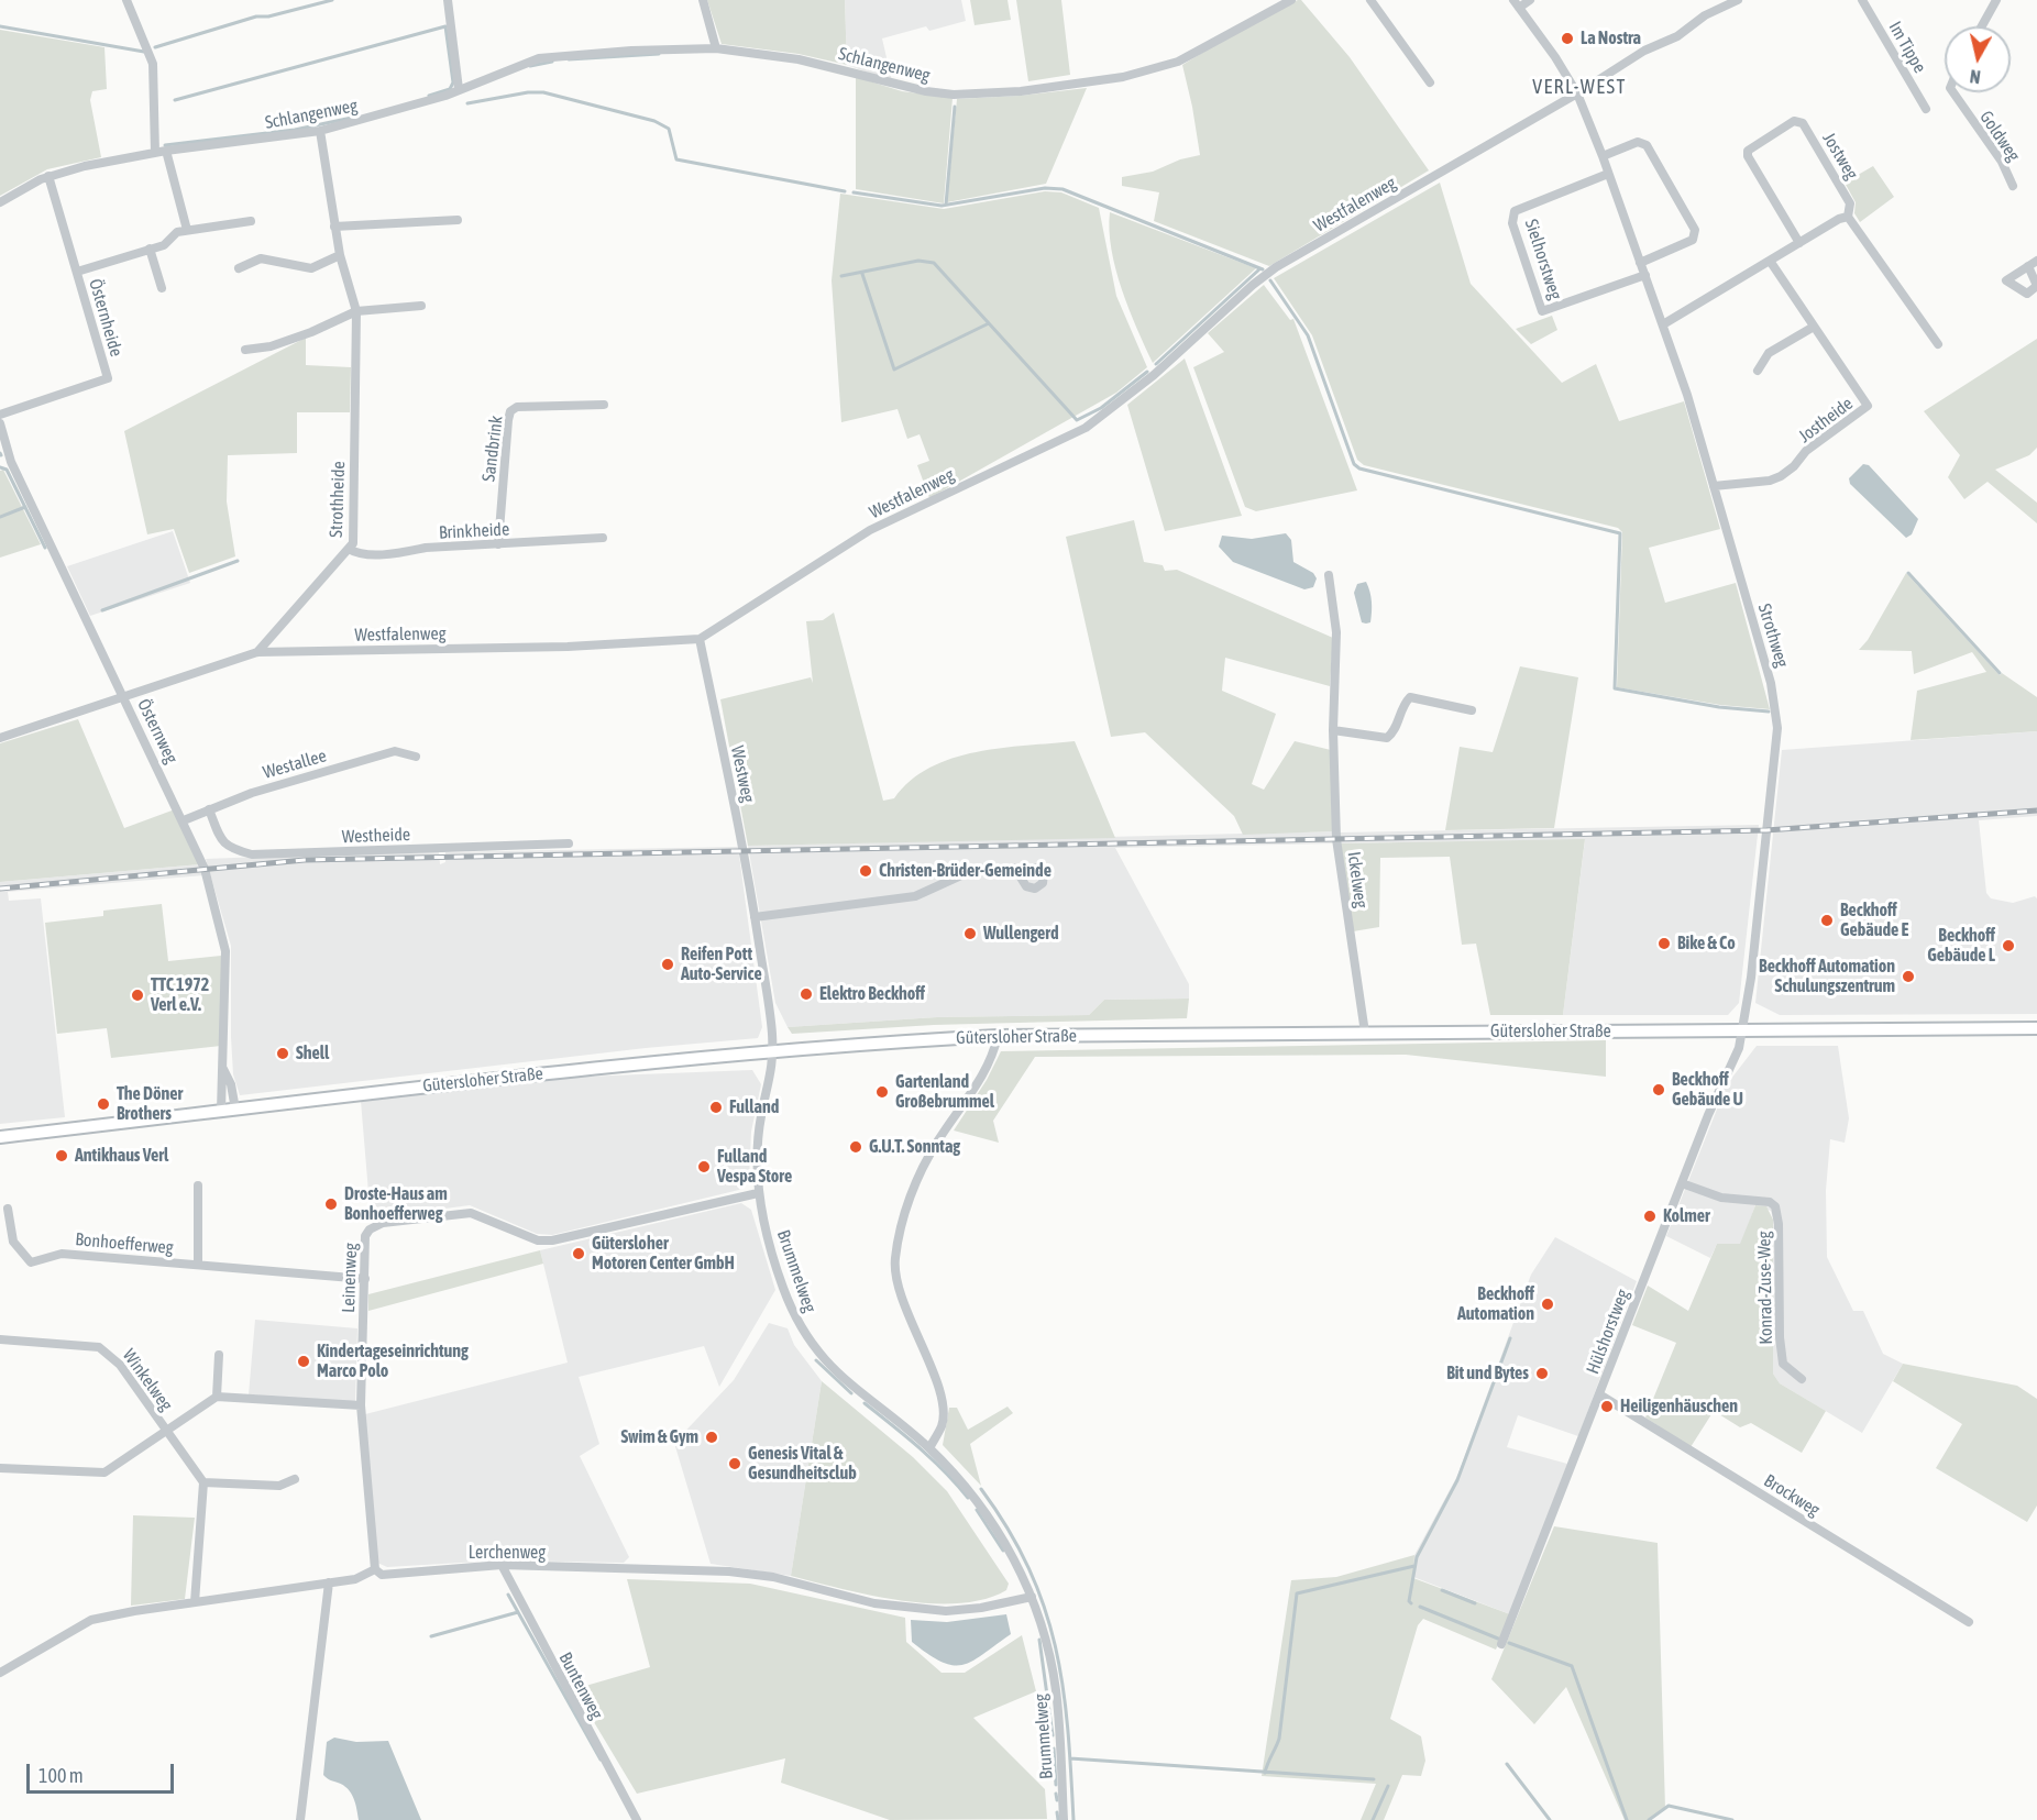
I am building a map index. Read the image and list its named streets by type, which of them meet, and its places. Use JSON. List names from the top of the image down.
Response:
{
  "streets": {
    "main road": ["Gütersloher Straße"],
    "street": [
      "Im Tippe",
      "Schlangenweg",
      "Goldweg",
      "Jostweg",
      "Westfalenweg",
      "Sielhorstweg",
      "Östernheide",
      "Jostheide",
      "Sandbrink",
      "Strothheide",
      "Brinkheide",
      "Strothweg",
      "Östernweg",
      "Westallee",
      "Westweg",
      "Westheide",
      "Ickelweg",
      "Bonhoefferweg",
      "Brummelweg",
      "Leinenweg",
      "Konrad-Zuse-Weg",
      "Hülshorstweg",
      "Winkelweg",
      "Brockweg",
      "Lerchenweg",
      "Buntenweg"
    ]
  },
  "crossings": [
    ["Schlangenweg", "Östernheide"],
    ["Schlangenweg", "Strothheide"],
    ["Westfalenweg", "Strothheide"],
    ["Westfalenweg", "Strothweg"],
    ["Westfalenweg", "Östernweg"],
    ["Westfalenweg", "Westweg"],
    ["Sielhorstweg", "Strothweg"],
    ["Jostheide", "Strothweg"],
    ["Sandbrink", "Brinkheide"],
    ["Strothheide", "Brinkheide"],
    ["Strothweg", "Gütersloher Straße"],
    ["Strothweg", "Hülshorstweg"],
    ["Östernweg", "Westallee"],
    ["Östernweg", "Gütersloher Straße"],
    ["Westallee", "Westheide"],
    ["Westweg", "Gütersloher Straße"],
    ["Westweg", "Brummelweg"],
    ["Ickelweg", "Gütersloher Straße"],
    ["Gütersloher Straße", "Brummelweg"],
    ["Gütersloher Straße", "Hülshorstweg"],
    ["Bonhoefferweg", "Leinenweg"],
    ["Brummelweg", "Leinenweg"],
    ["Brummelweg", "Lerchenweg"],
    ["Leinenweg", "Lerchenweg"],
    ["Konrad-Zuse-Weg", "Hülshorstweg"],
    ["Hülshorstweg", "Brockweg"],
    ["Lerchenweg", "Buntenweg"]
  ],
  "districts": ["VERL-WEST"],
  "places": [
    "La Nostra",
    "Christen-Brüder-Gemeinde",
    "Beckhoff Gebäude E",
    "Wullengerd",
    "Bike & Co",
    "Beckhoff Gebäude L",
    "Reifen Pott Auto-Service",
    "Beckhoff Automation Schulungszentrum",
    "Elektro Beckhoff",
    "TTC 1972 Verl e.V.",
    "Shell",
    "Beckhoff Gebäude U",
    "Gartenland Großebrummel",
    "The Döner Brothers",
    "Fulland",
    "G.U.T. Sonntag",
    "Antikhaus Verl",
    "Fulland Vespa Store",
    "Droste-Haus am Bonhoefferweg",
    "Kolmer",
    "Gütersloher Motoren Center GmbH",
    "Beckhoff Automation",
    "Kindertageseinrichtung Marco Polo",
    "Bit und Bytes",
    "Heiligenhäuschen",
    "Swim & Gym",
    "Genesis Vital & Gesundheitsclub"
  ],
  "scale_bar": "100 m",
  "north": "bottom"
}
